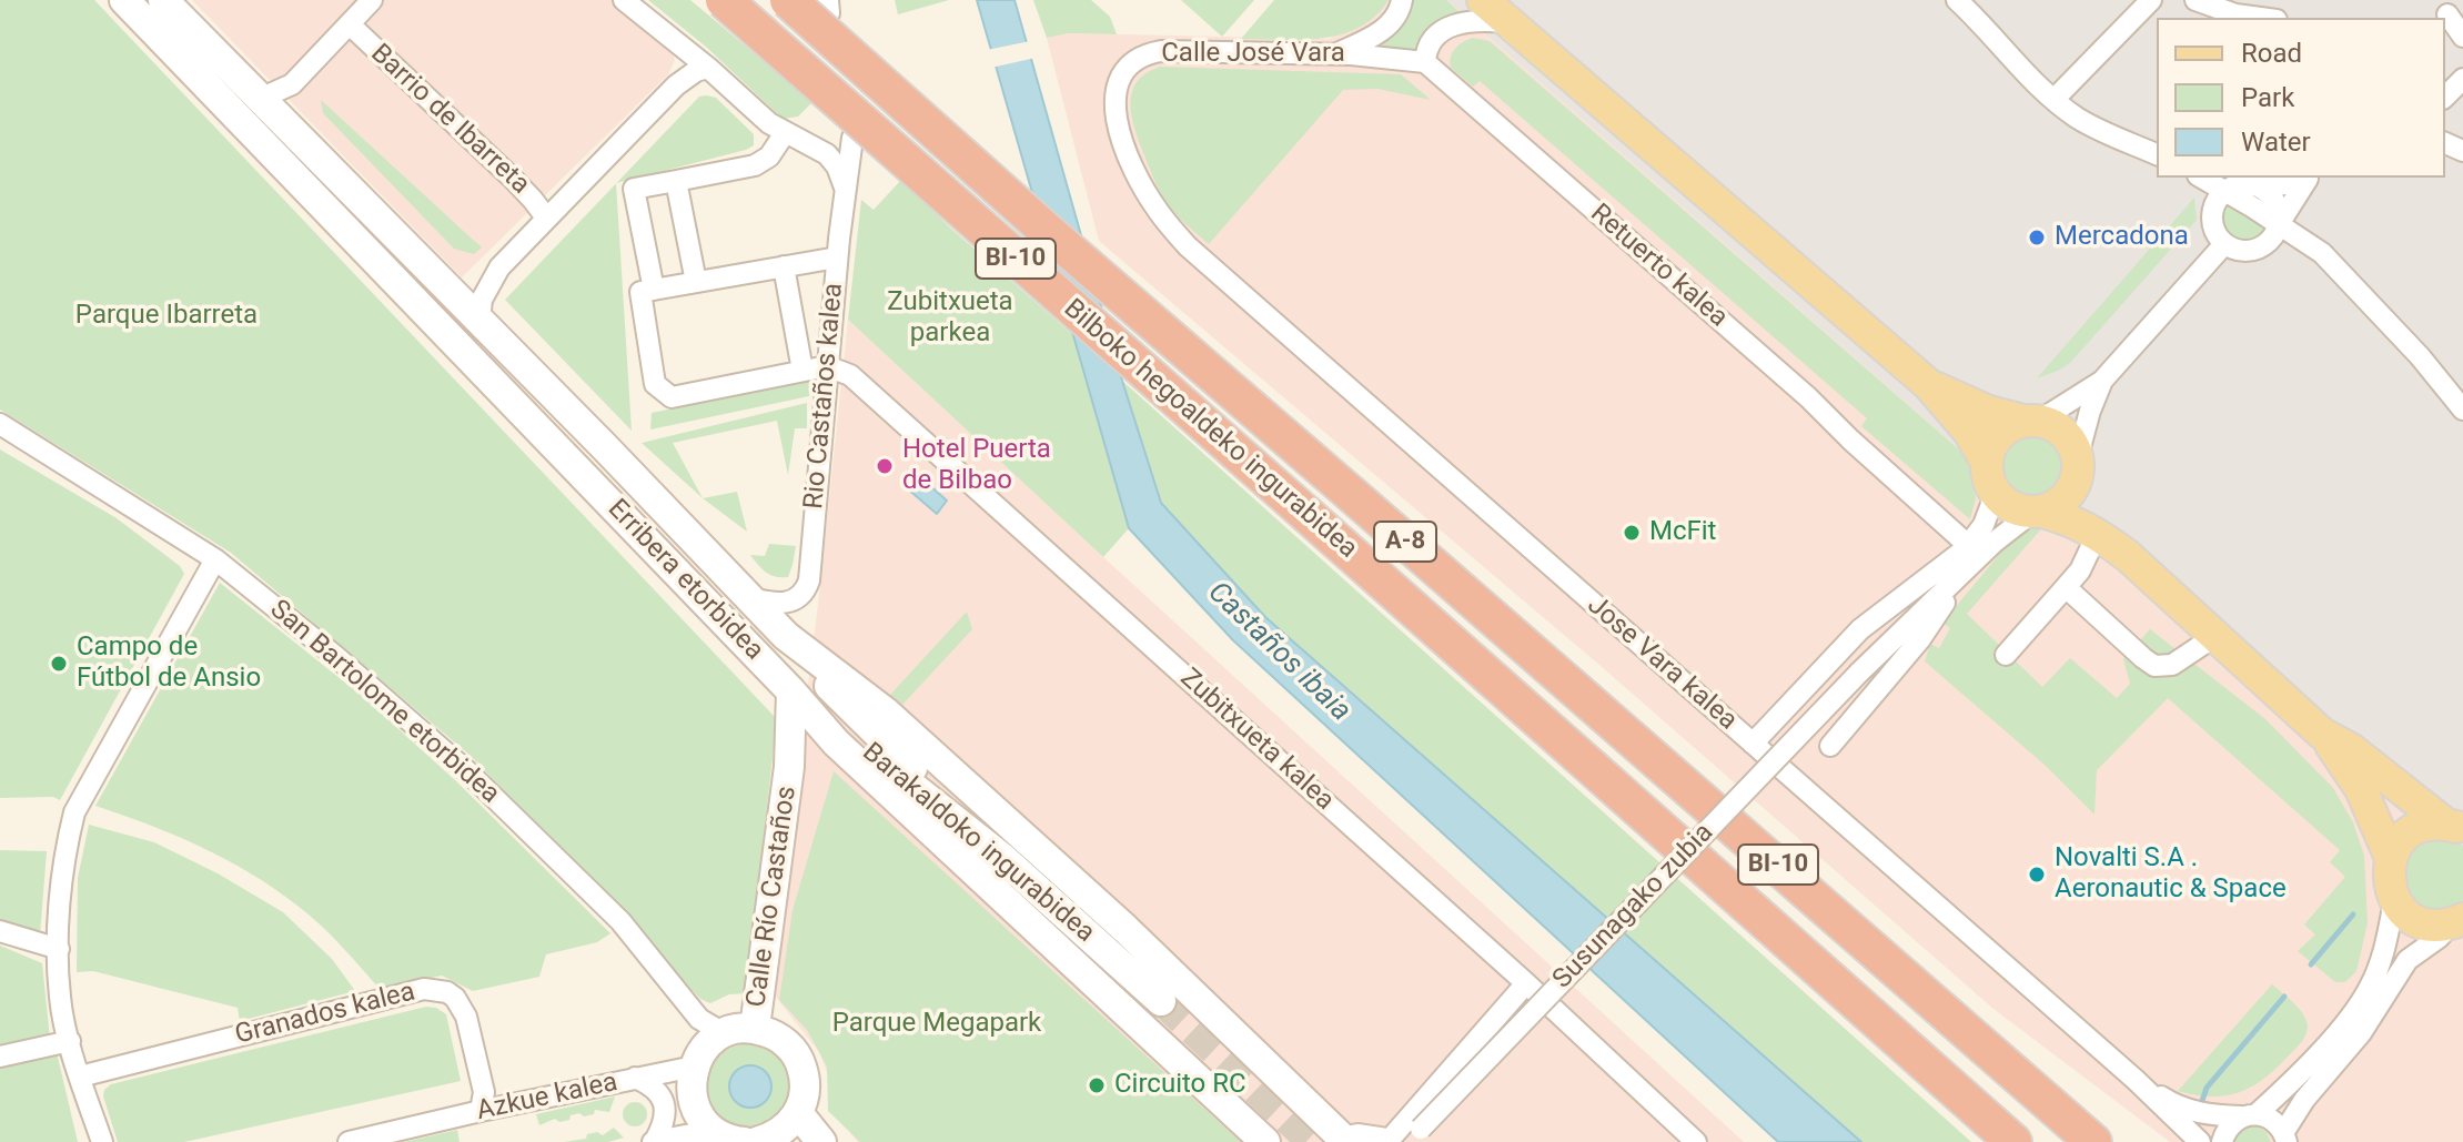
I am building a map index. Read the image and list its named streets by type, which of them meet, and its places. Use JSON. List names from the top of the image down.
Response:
{
  "streets": {
    "highway": ["BI-10", "Bilboko hegoaldeko ingurabidea", "A-8"],
    "main road": ["Erribera etorbidea", "Barakaldoko ingurabidea", "Calle Río Castaños"],
    "street": [
      "Calle José Vara",
      "Barrio de Ibarreta",
      "Retuerto kalea",
      "Rio Castaños kalea",
      "Jose Vara kalea",
      "San Bartolome etorbidea",
      "Zubitxueta kalea",
      "Susunagako zubia",
      "Granados kalea",
      "Azkue kalea"
    ]
  },
  "crossings": [
    ["Calle José Vara", "Retuerto kalea"],
    ["Calle José Vara", "Jose Vara kalea"],
    ["Barrio de Ibarreta", "Erribera etorbidea"],
    ["Rio Castaños kalea", "Erribera etorbidea"],
    ["Rio Castaños kalea", "Zubitxueta kalea"],
    ["Erribera etorbidea", "Barakaldoko ingurabidea"],
    ["Erribera etorbidea", "Calle Río Castaños"],
    ["Granados kalea", "Azkue kalea"]
  ],
  "water": ["Castaños ibaia"],
  "parks": ["Zubitxueta parkea", "Parque Ibarreta", "Parque Megapark"],
  "places": [
    "Mercadona",
    "Hotel Puerta de Bilbao",
    "McFit",
    "Campo de Fútbol de Ansio",
    "Novalti S.A . Aeronautic & Space",
    "Circuito RC"
  ],
  "legend": ["Road", "Park", "Water"]
}
